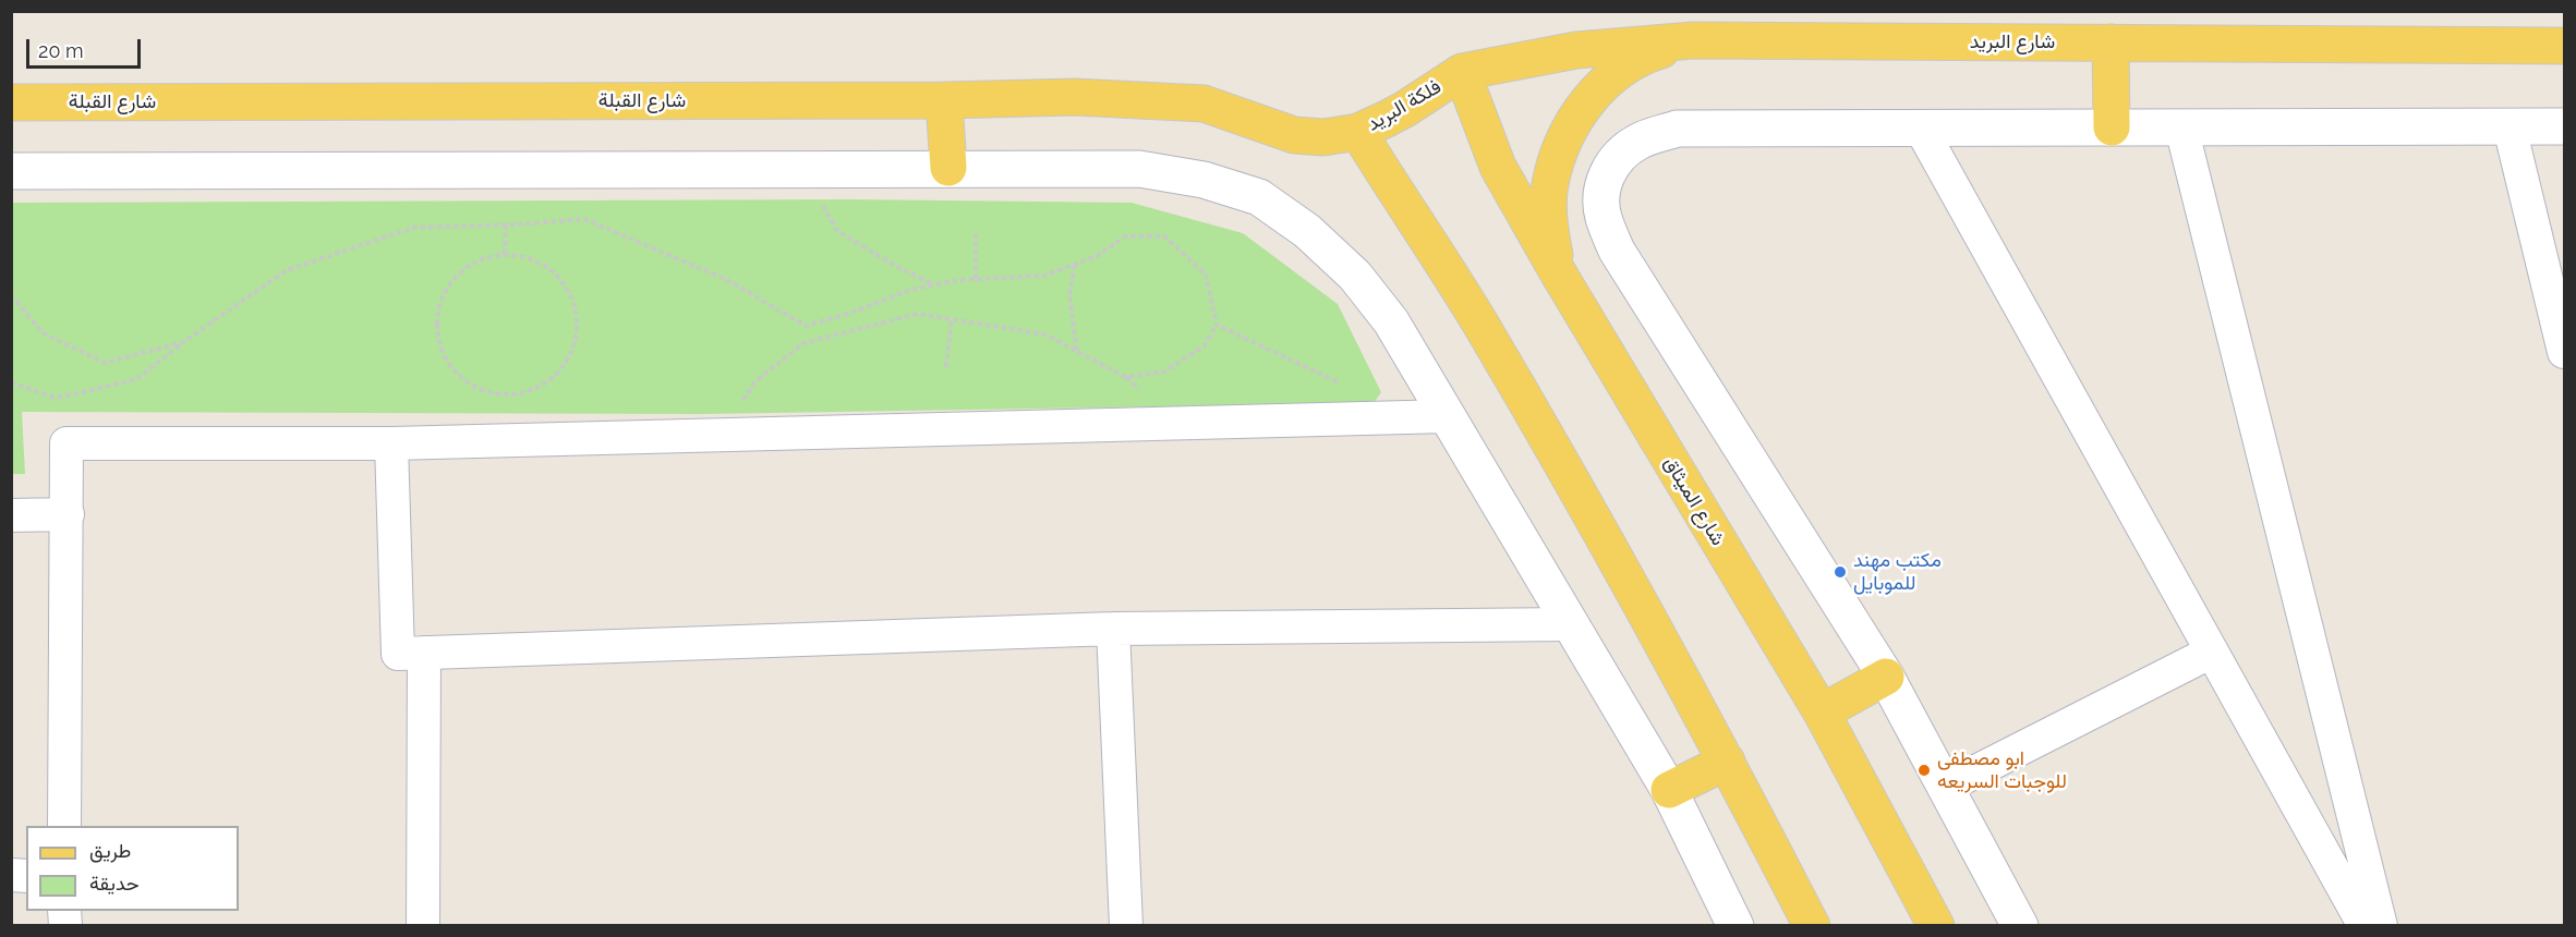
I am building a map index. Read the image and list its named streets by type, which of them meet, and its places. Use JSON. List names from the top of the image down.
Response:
{
  "streets": {
    "main road": [
      "شارع البريد",
      "شارع القبلة",
      "فلكة البريد",
      "شارع الميثاق"
    ]
  },
  "crossings": [
    ["شارع البريد", "فلكة البريد"],
    ["شارع البريد", "شارع الميثاق"],
    ["شارع القبلة", "فلكة البريد"],
    ["فلكة البريد", "شارع الميثاق"]
  ],
  "places": ["مكتب مهند للموبايل", "ابو مصطفى للوجبات السريعه"],
  "legend": ["طريق", "حديقة"],
  "scale_bar": "20 m"
}
